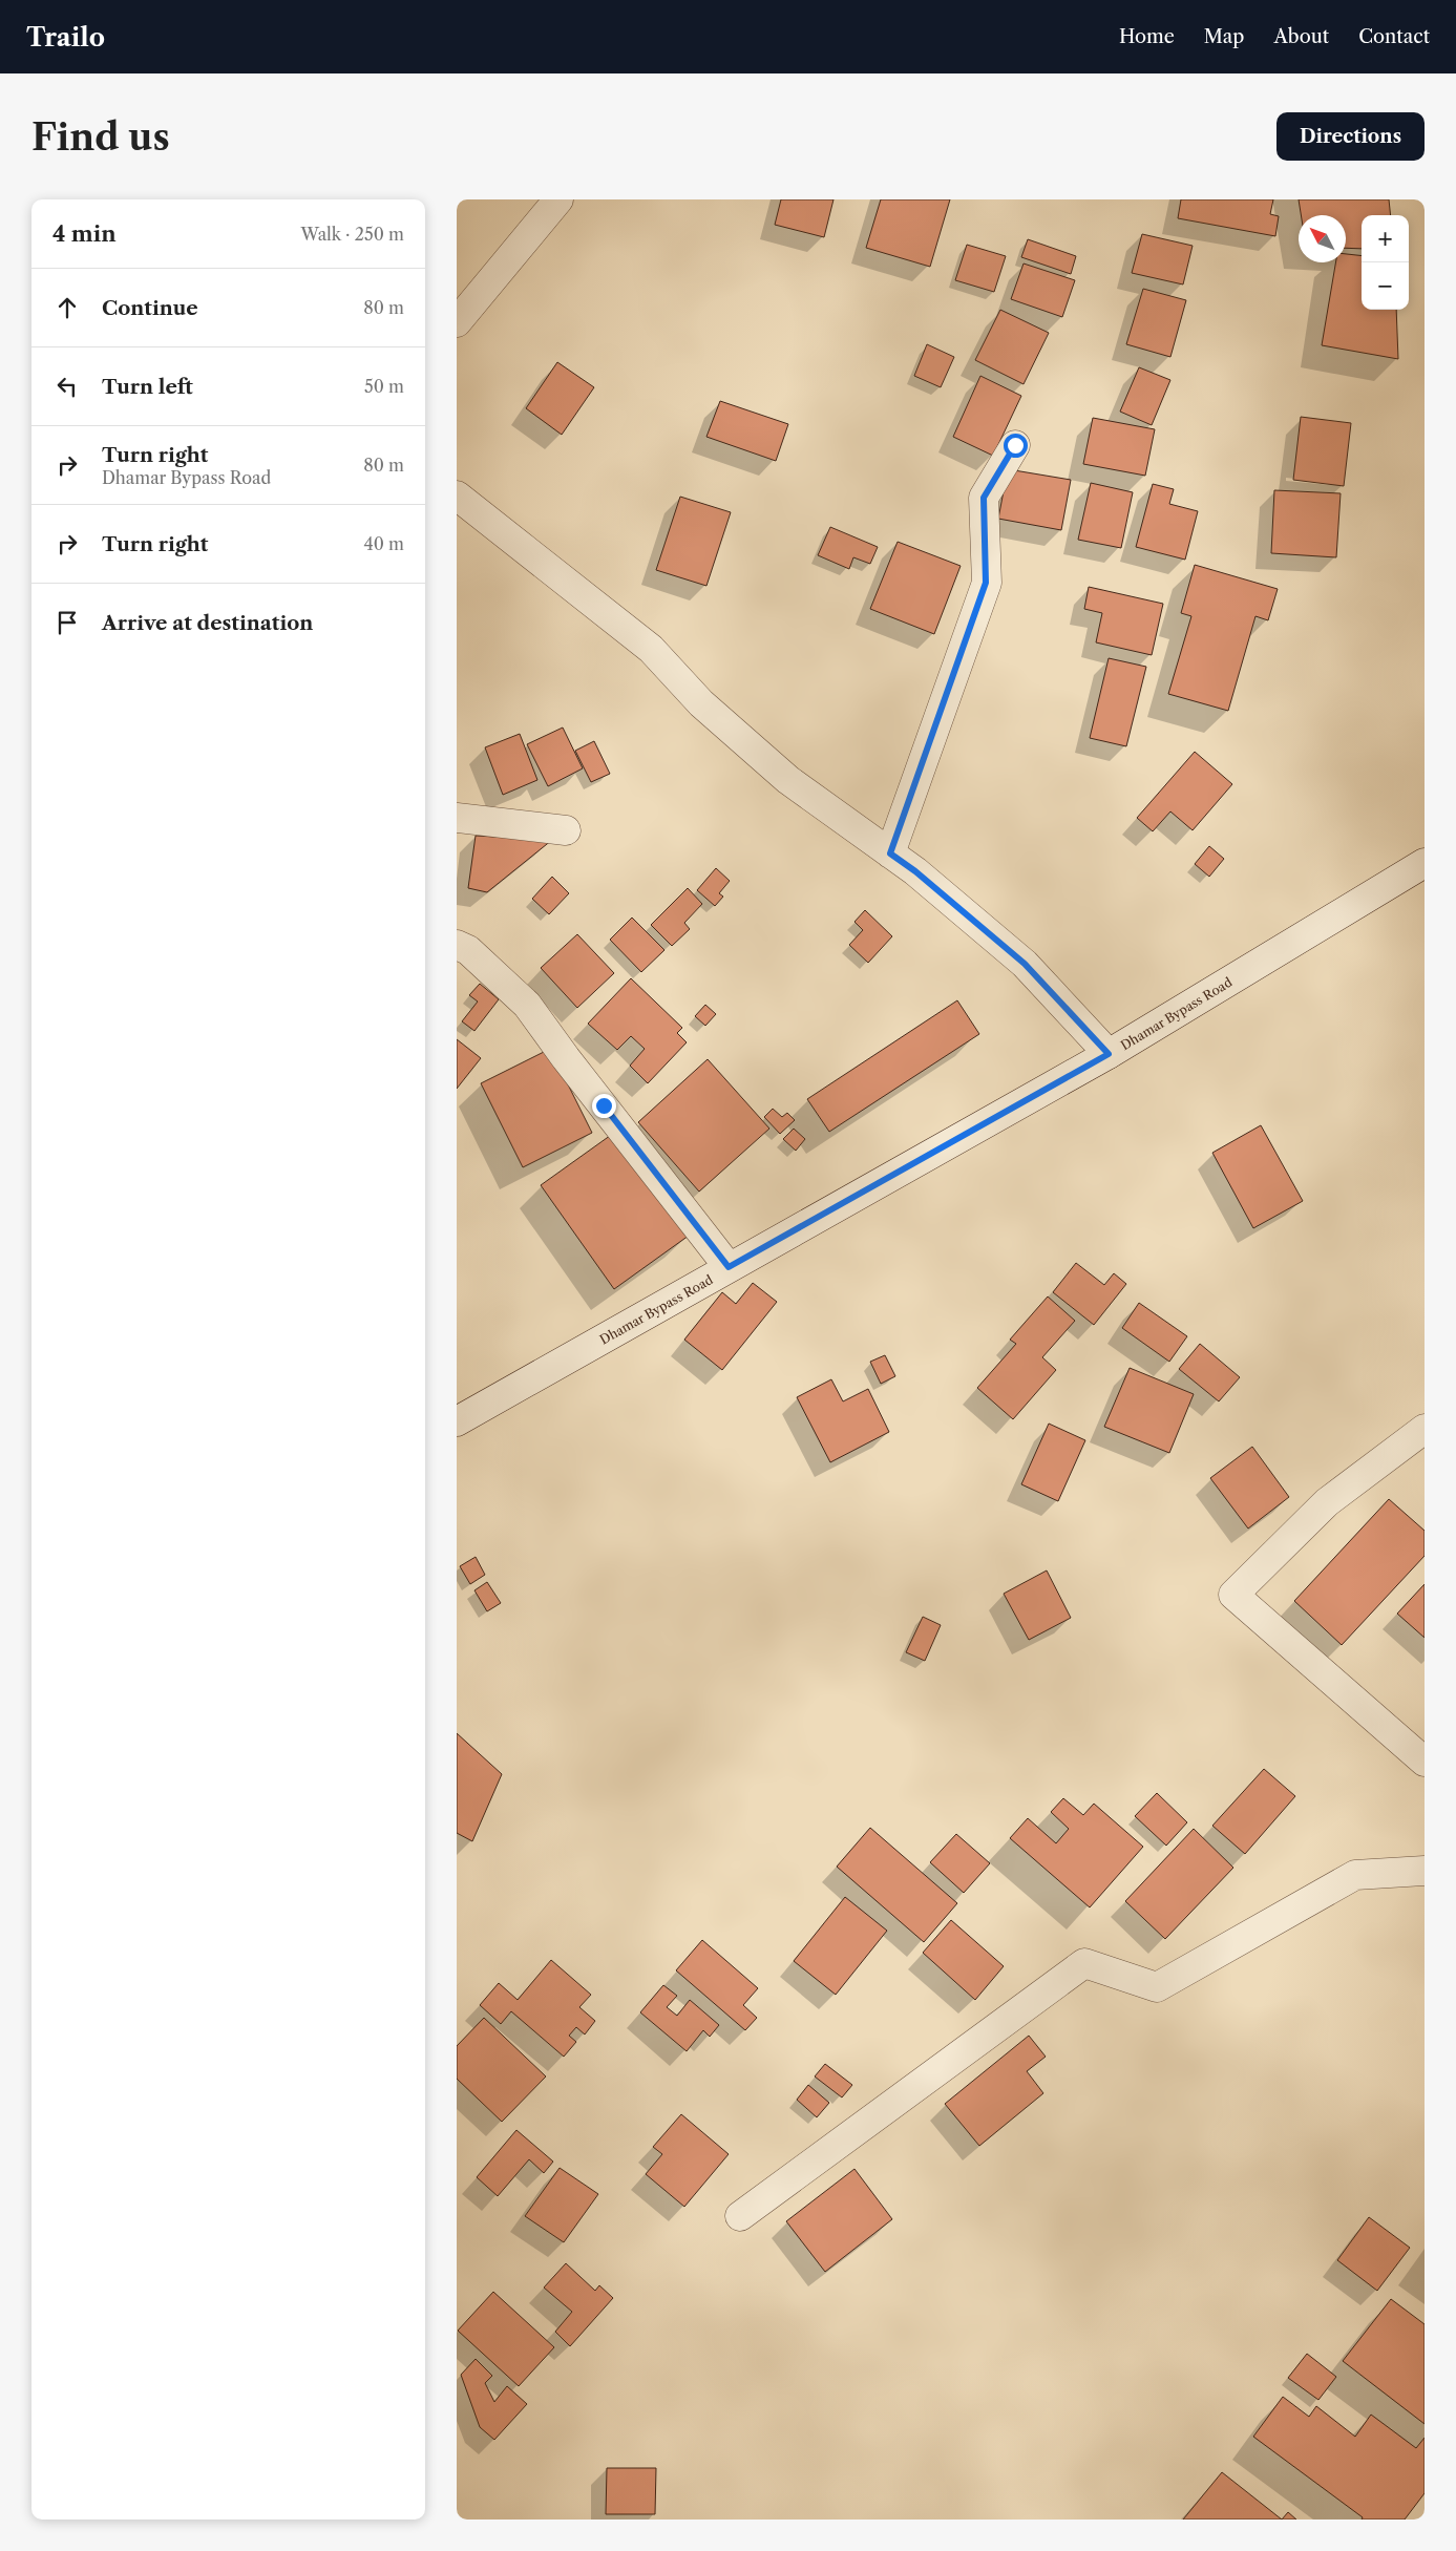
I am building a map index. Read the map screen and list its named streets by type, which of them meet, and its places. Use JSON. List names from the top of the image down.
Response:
{
  "streets": {
    "street": ["Dhamar Bypass Road"]
  },
  "north": "top left",
  "page": {
    "header": "Trailo",
    "nav": [
      "Home",
      "Map",
      "About",
      "Contact"
    ],
    "buttons": "Directions",
    "title": "Find us",
    "heading": ["4 min", "Walk · 250 m"],
    "map_buttons": ["+", "−"],
    "list": [
      ["Continue", "80 m"],
      ["Turn left", "50 m"],
      ["Turn right", "Dhamar Bypass Road", "80 m"],
      ["Turn right", "40 m"],
      "Arrive at destination"
    ]
  }
}
